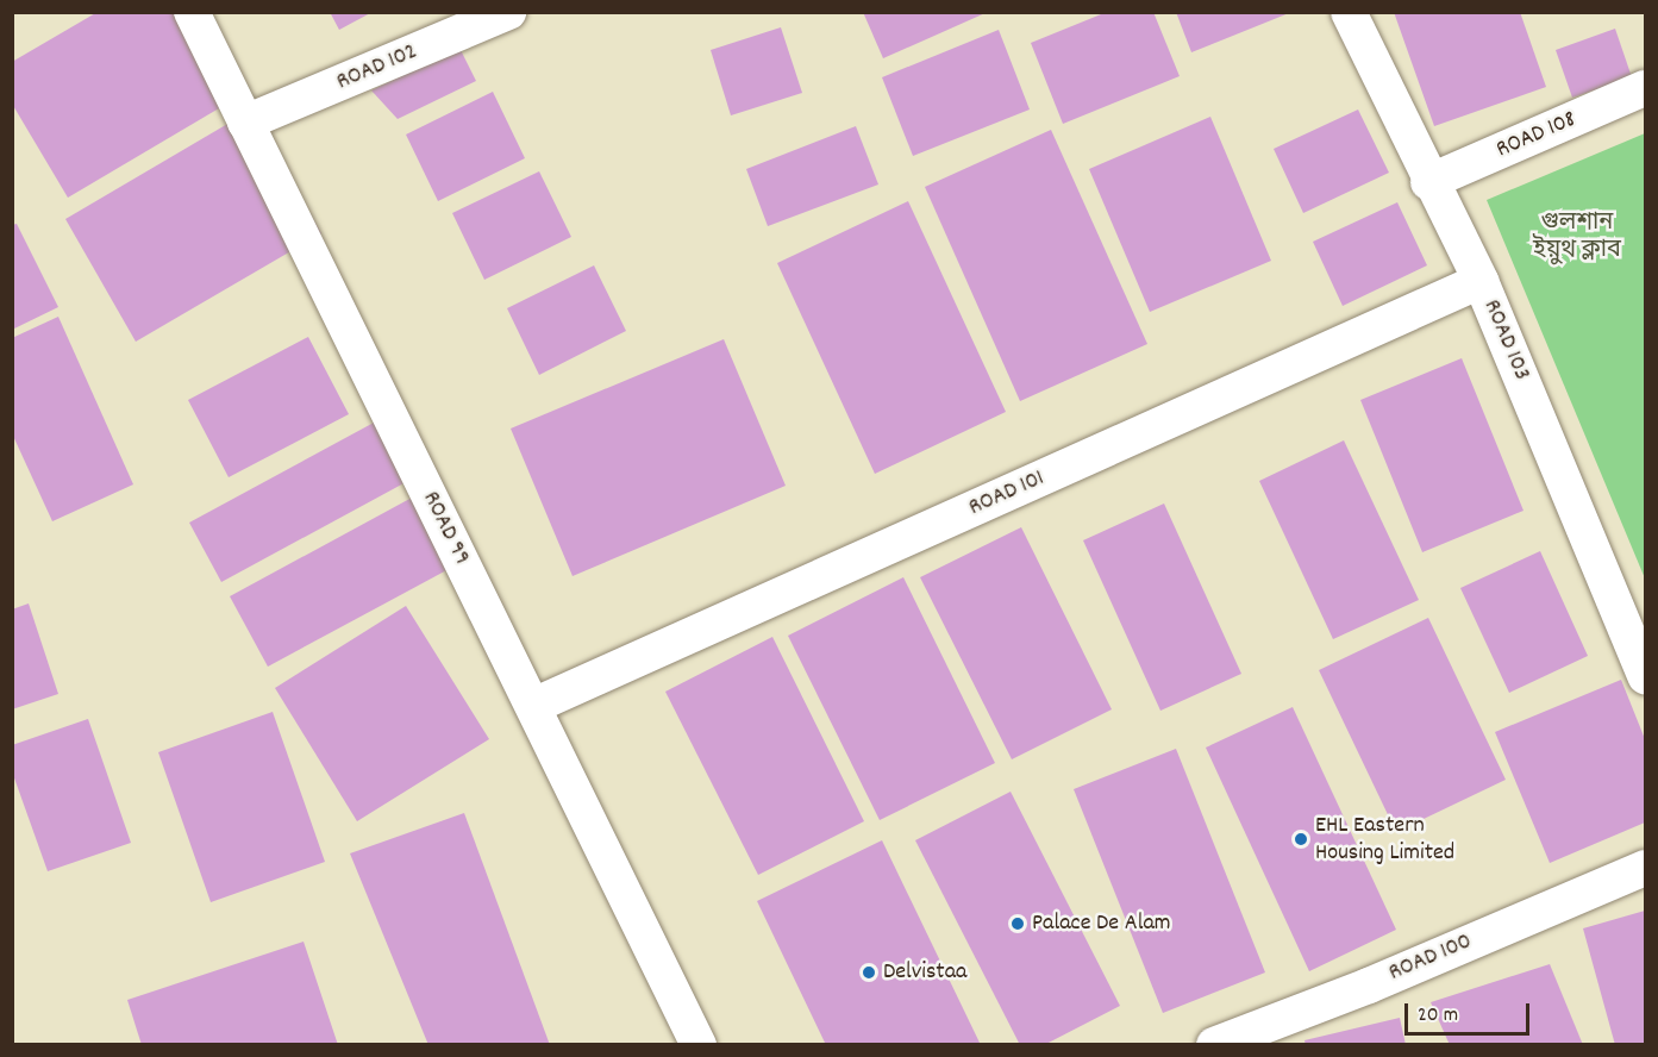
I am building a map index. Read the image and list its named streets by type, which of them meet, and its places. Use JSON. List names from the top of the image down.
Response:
{
  "streets": {
    "street": [
      "ROAD 102",
      "ROAD 108",
      "ROAD 103",
      "ROAD 101",
      "ROAD 99",
      "ROAD 100"
    ]
  },
  "crossings": [
    ["ROAD 102", "ROAD 99"],
    ["ROAD 108", "ROAD 103"],
    ["ROAD 103", "ROAD 101"],
    ["ROAD 101", "ROAD 99"]
  ],
  "parks": ["গুলশান ইয়ুথ ক্লাব"],
  "places": ["EHL Eastern Housing Limited", "Palace De Alam", "Delvistaa"],
  "scale_bar": "20 m"
}
